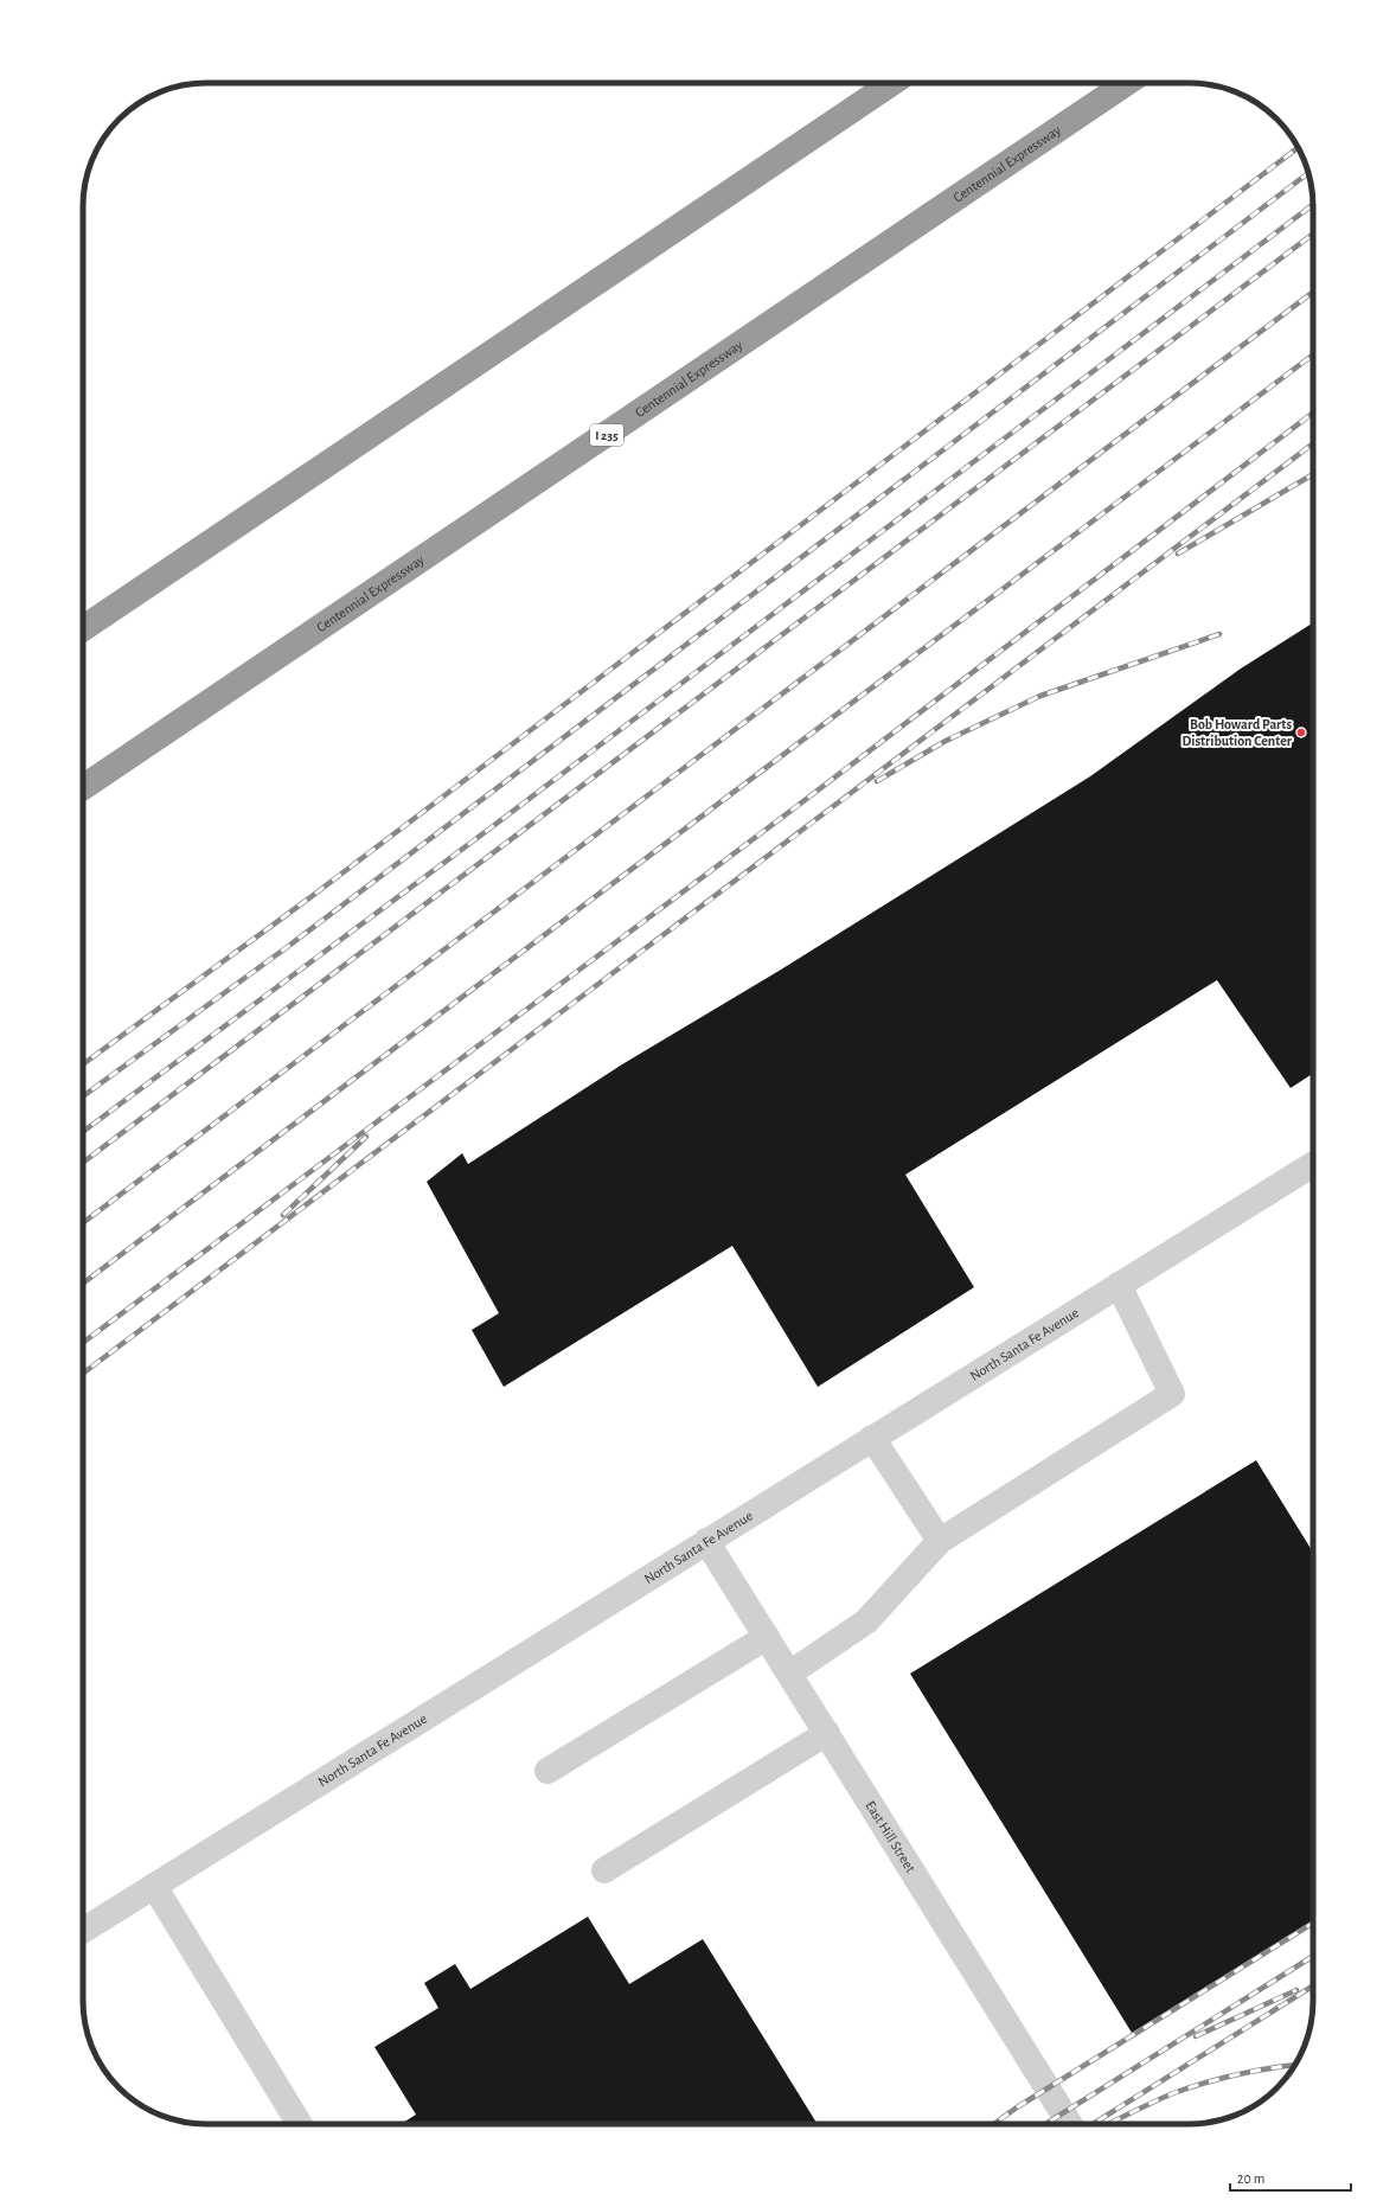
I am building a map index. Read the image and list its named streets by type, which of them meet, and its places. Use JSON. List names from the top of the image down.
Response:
{
  "streets": {
    "highway": ["Centennial Expressway", "I 235"],
    "street": ["North Santa Fe Avenue", "East Hill Street"]
  },
  "crossings": [
    ["North Santa Fe Avenue", "East Hill Street"]
  ],
  "places": ["Bob Howard Parts Distribution Center"],
  "scale_bar": "20 m"
}
